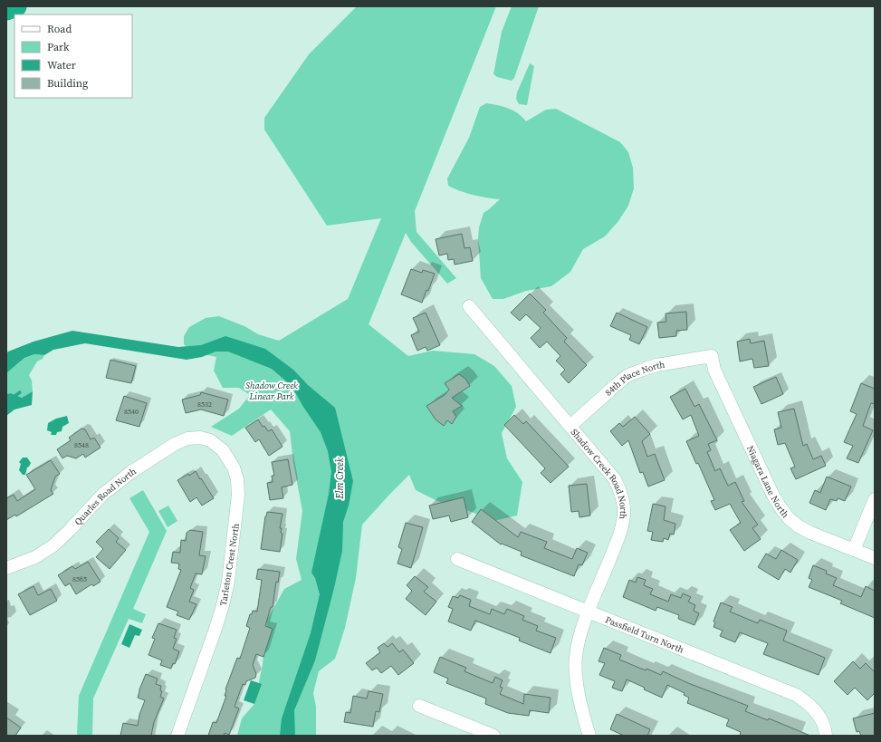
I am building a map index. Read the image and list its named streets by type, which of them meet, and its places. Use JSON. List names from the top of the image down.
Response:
{
  "streets": {
    "street": [
      "84th Place North",
      "Shadow Creek Road North",
      "Niagara Lane North",
      "Quarles Road North",
      "Tarleton Crest North",
      "Passfield Turn North"
    ]
  },
  "crossings": [
    ["84th Place North", "Shadow Creek Road North"],
    ["84th Place North", "Niagara Lane North"],
    ["Shadow Creek Road North", "Passfield Turn North"],
    ["Quarles Road North", "Tarleton Crest North"]
  ],
  "water": ["Elm Creek"],
  "parks": ["Shadow Creek Linear Park"],
  "house_numbers": [
    "8532",
    "8540",
    "8548",
    "8565"
  ],
  "legend": [
    "Road",
    "Park",
    "Water",
    "Building"
  ]
}
